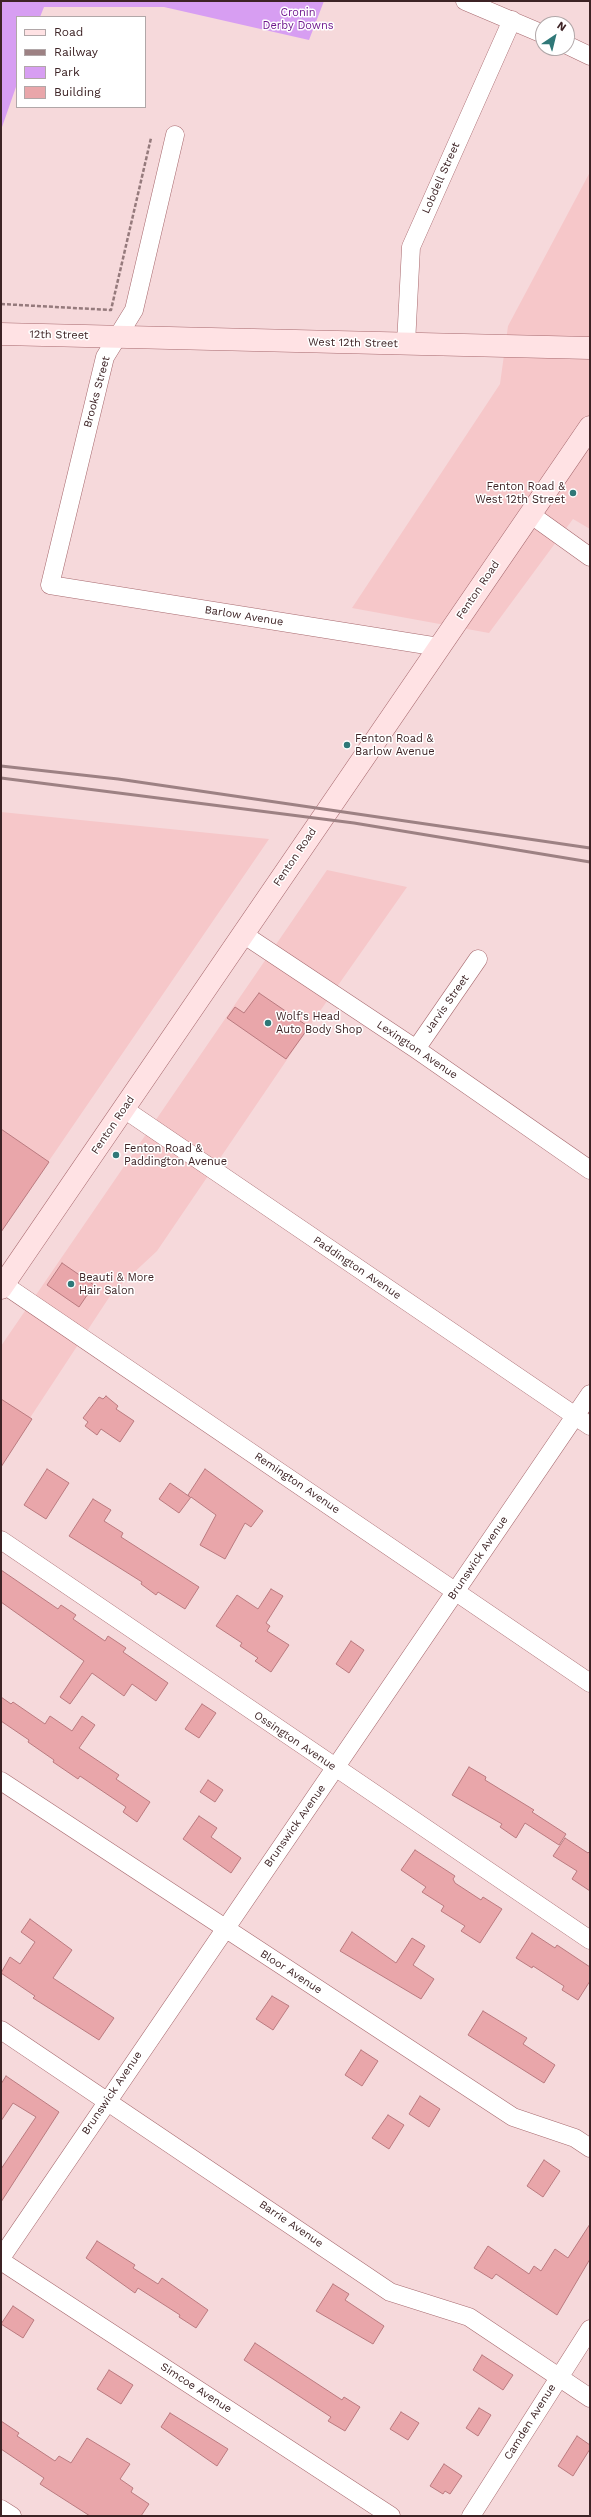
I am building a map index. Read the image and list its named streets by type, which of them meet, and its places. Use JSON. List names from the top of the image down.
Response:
{
  "streets": {
    "street": [
      "Lobdell Street",
      "12th Street",
      "West 12th Street",
      "Brooks Street",
      "Fenton Road",
      "Barlow Avenue",
      "Jarvis Street",
      "Lexington Avenue",
      "Paddington Avenue",
      "Remington Avenue",
      "Brunswick Avenue",
      "Ossington Avenue",
      "Bloor Avenue",
      "Barrie Avenue",
      "Simcoe Avenue",
      "Camden Avenue"
    ]
  },
  "crossings": [
    ["Lobdell Street", "West 12th Street"],
    ["12th Street", "West 12th Street"],
    ["12th Street", "Brooks Street"],
    ["West 12th Street", "Brooks Street"],
    ["Brooks Street", "Barlow Avenue"],
    ["Fenton Road", "Barlow Avenue"],
    ["Fenton Road", "Lexington Avenue"],
    ["Fenton Road", "Paddington Avenue"],
    ["Fenton Road", "Remington Avenue"],
    ["Jarvis Street", "Lexington Avenue"],
    ["Paddington Avenue", "Brunswick Avenue"],
    ["Remington Avenue", "Brunswick Avenue"],
    ["Brunswick Avenue", "Ossington Avenue"],
    ["Brunswick Avenue", "Bloor Avenue"],
    ["Brunswick Avenue", "Barrie Avenue"],
    ["Brunswick Avenue", "Simcoe Avenue"],
    ["Barrie Avenue", "Camden Avenue"]
  ],
  "parks": ["Cronin Derby Downs"],
  "places": [
    "Fenton Road & West 12th Street",
    "Fenton Road & Barlow Avenue",
    "Wolf's Head Auto Body Shop",
    "Fenton Road & Paddington Avenue",
    "Beauti & More Hair Salon"
  ],
  "legend": [
    "Road",
    "Railway",
    "Park",
    "Building"
  ],
  "north": "top right"
}
